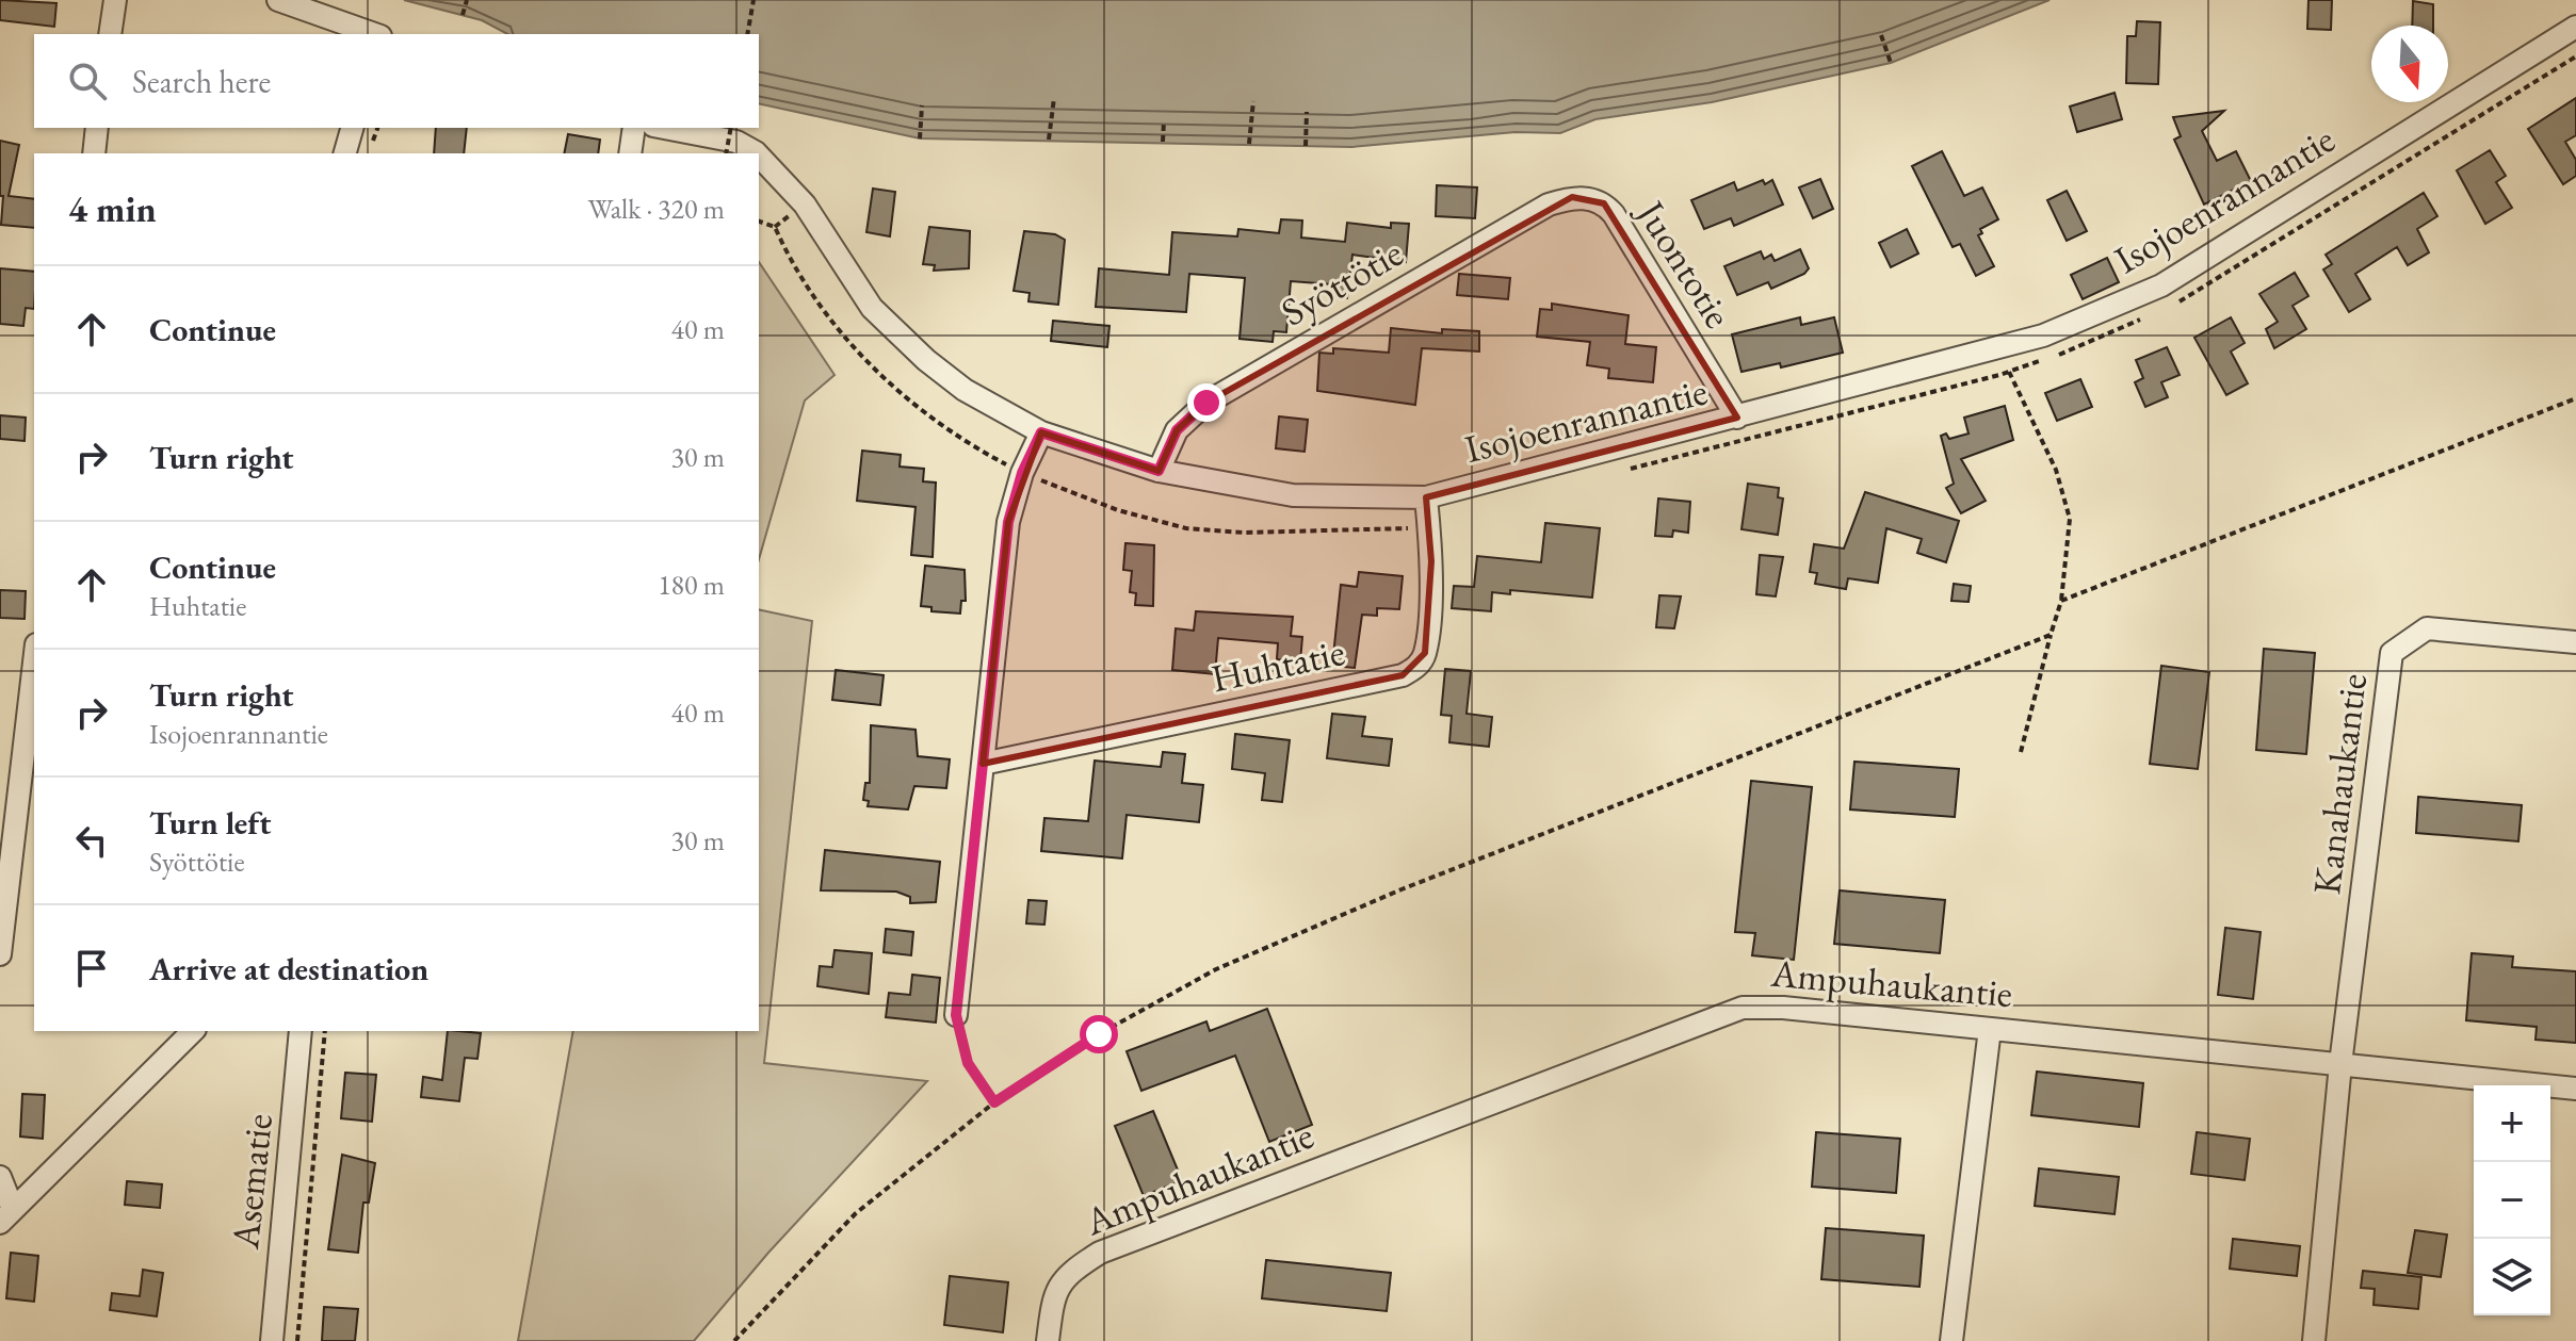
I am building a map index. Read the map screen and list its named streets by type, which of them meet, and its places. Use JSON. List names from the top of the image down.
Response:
{
  "streets": {
    "street": [
      "Isojoenrannantie",
      "Juontotie",
      "Syöttötie",
      "Huhtatie",
      "Kanahaukantie",
      "Ampuhaukantie",
      "Asematie"
    ]
  },
  "crossings": [
    ["Isojoenrannantie", "Juontotie"],
    ["Isojoenrannantie", "Syöttötie"],
    ["Isojoenrannantie", "Huhtatie"],
    ["Juontotie", "Syöttötie"],
    ["Kanahaukantie", "Ampuhaukantie"]
  ],
  "north": "bottom",
  "page": {
    "search": "Search here",
    "heading": ["4 min", "Walk · 320 m"],
    "list": [
      ["Continue", "40 m"],
      ["Turn right", "30 m"],
      ["Continue", "Huhtatie", "180 m"],
      ["Turn right", "Isojoenrannantie", "40 m"],
      ["Turn left", "Syöttötie", "30 m"],
      "Arrive at destination"
    ],
    "map_buttons": ["+", "−"]
  }
}
